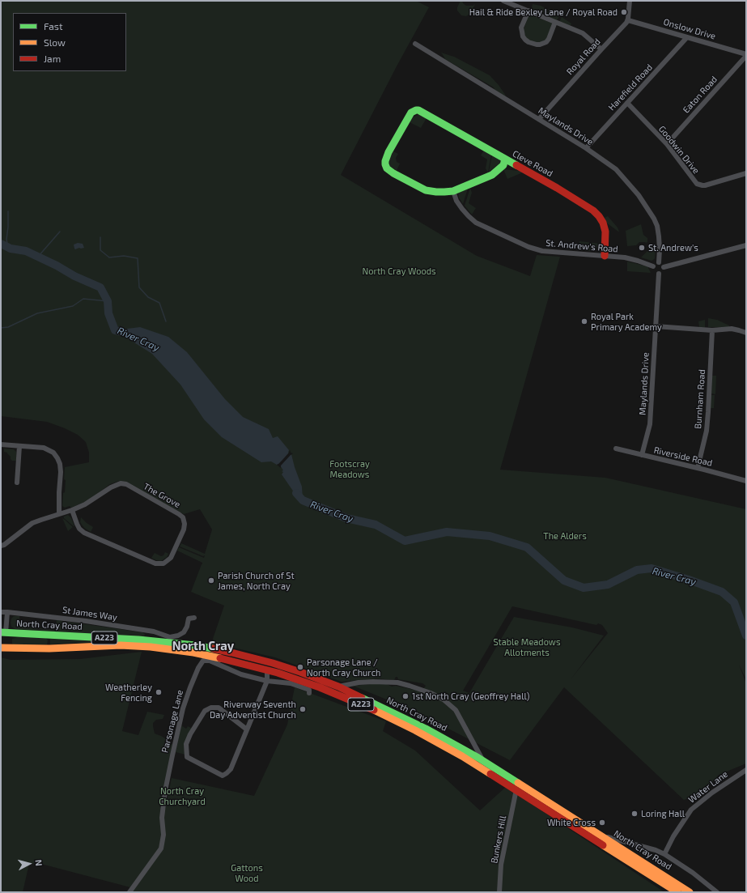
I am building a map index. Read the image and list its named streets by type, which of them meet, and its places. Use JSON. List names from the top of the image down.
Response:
{
  "streets": {
    "main road": ["Cleve Road", "North Cray Road", "A223"],
    "street": [
      "Onslow Drive",
      "Royal Road",
      "Harefield Road",
      "Eaton Road",
      "Maylands Drive",
      "Goodwin Drive",
      "St. Andrew's Road",
      "Burnham Road",
      "Riverside Road",
      "The Grove",
      "St James Way",
      "Parsonage Lane",
      "Water Lane",
      "Bunkers Hill"
    ]
  },
  "crossings": [
    ["Onslow Drive", "Royal Road"],
    ["Onslow Drive", "Harefield Road"],
    ["Onslow Drive", "Eaton Road"],
    ["Royal Road", "Maylands Drive"],
    ["Harefield Road", "Maylands Drive"],
    ["Harefield Road", "Goodwin Drive"],
    ["Eaton Road", "Goodwin Drive"],
    ["Maylands Drive", "St. Andrew's Road"],
    ["Maylands Drive", "Riverside Road"],
    ["Cleve Road", "St. Andrew's Road"],
    ["Burnham Road", "Riverside Road"],
    ["North Cray Road", "Bunkers Hill"]
  ],
  "districts": ["North Cray"],
  "water": ["River Cray"],
  "parks": [
    "North Cray Woods",
    "Footscray Meadows",
    "The Alders",
    "Stable Meadows Allotments",
    "North Cray Churchyard",
    "Gattons Wood"
  ],
  "places": [
    "Hail & Ride Bexley Lane / Royal Road",
    "St. Andrew's",
    "Royal Park Primary Academy",
    "Parish Church of St James, North Cray",
    "Parsonage Lane / North Cray Church",
    "Weatherley Fencing",
    "1st North Cray (Geoffrey Hall)",
    "Riverway Seventh Day Adventist Church",
    "Loring Hall",
    "White Cross"
  ],
  "legend": ["Fast", "Slow", "Jam"],
  "north": "right"
}
